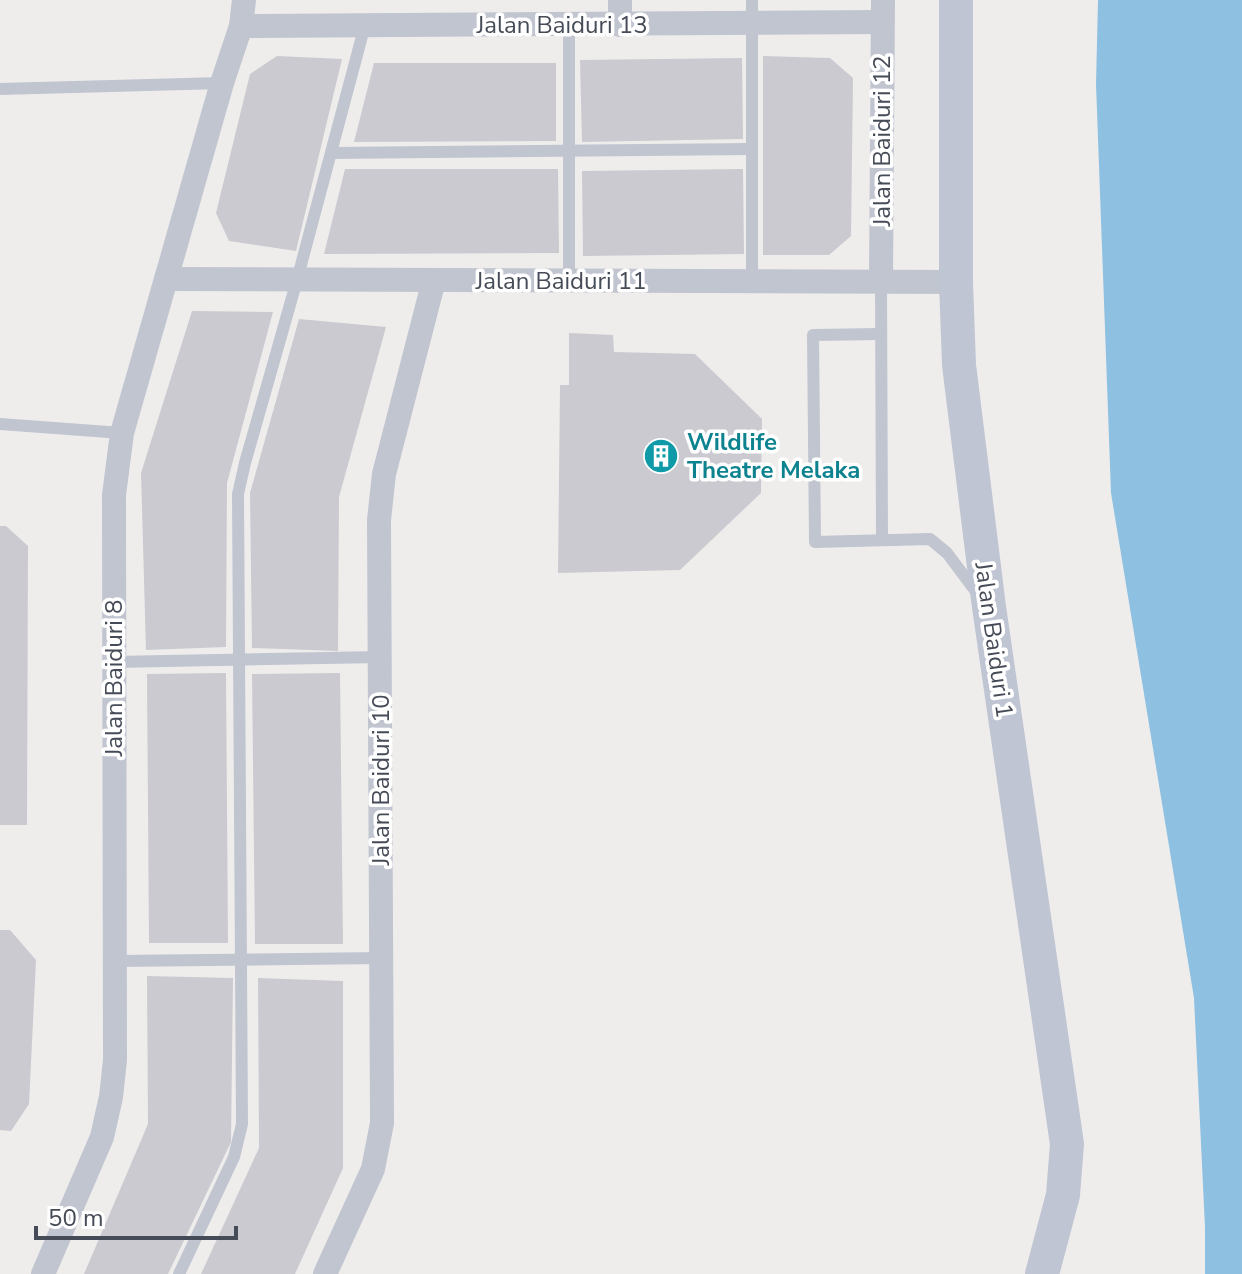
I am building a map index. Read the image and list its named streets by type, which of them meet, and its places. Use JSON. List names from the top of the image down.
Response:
{
  "streets": {
    "street": [
      "Jalan Baiduri 13",
      "Jalan Baiduri 12",
      "Jalan Baiduri 11",
      "Jalan Baiduri 1",
      "Jalan Baiduri 8",
      "Jalan Baiduri 10"
    ]
  },
  "crossings": [
    ["Jalan Baiduri 13", "Jalan Baiduri 12"],
    ["Jalan Baiduri 13", "Jalan Baiduri 8"],
    ["Jalan Baiduri 12", "Jalan Baiduri 11"],
    ["Jalan Baiduri 11", "Jalan Baiduri 1"],
    ["Jalan Baiduri 11", "Jalan Baiduri 8"],
    ["Jalan Baiduri 11", "Jalan Baiduri 10"]
  ],
  "places": {
    "building": ["Wildlife Theatre Melaka"]
  },
  "scale_bar": "50 m"
}
